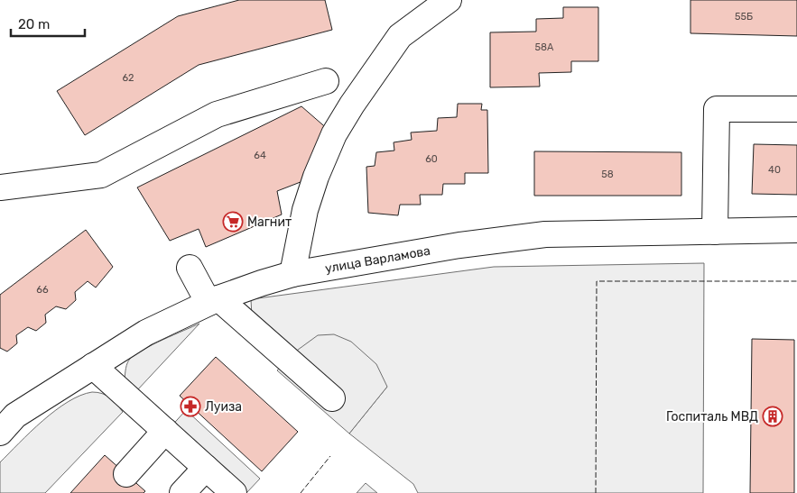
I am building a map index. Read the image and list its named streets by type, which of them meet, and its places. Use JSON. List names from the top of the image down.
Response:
{
  "streets": {
    "street": ["улица Варламова"]
  },
  "places": {
    "supermarket": ["Магнит"],
    "pharmacy": ["Луиза"],
    "building": ["Госпиталь МВД"]
  },
  "house_numbers": [
    "55Б",
    "58А",
    "62",
    "64",
    "60",
    "40",
    "58",
    "66"
  ],
  "scale_bar": "20 m"
}
